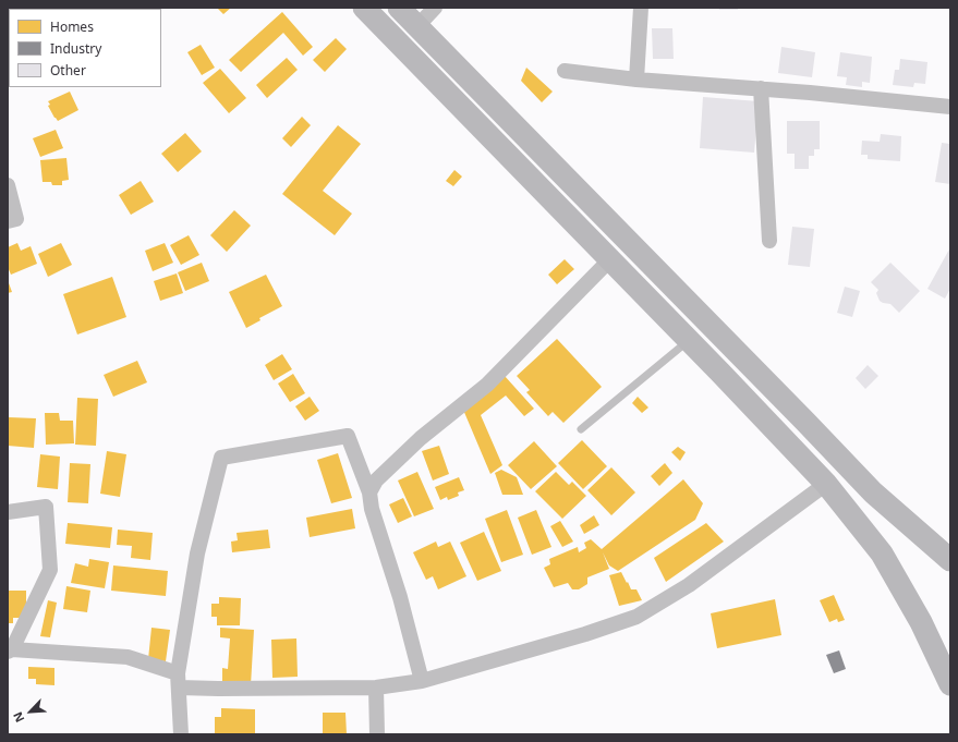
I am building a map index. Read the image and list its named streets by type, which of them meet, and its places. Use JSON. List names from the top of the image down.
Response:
{
  "legend": ["Homes", "Industry", "Other"],
  "north": "bottom left"
}
